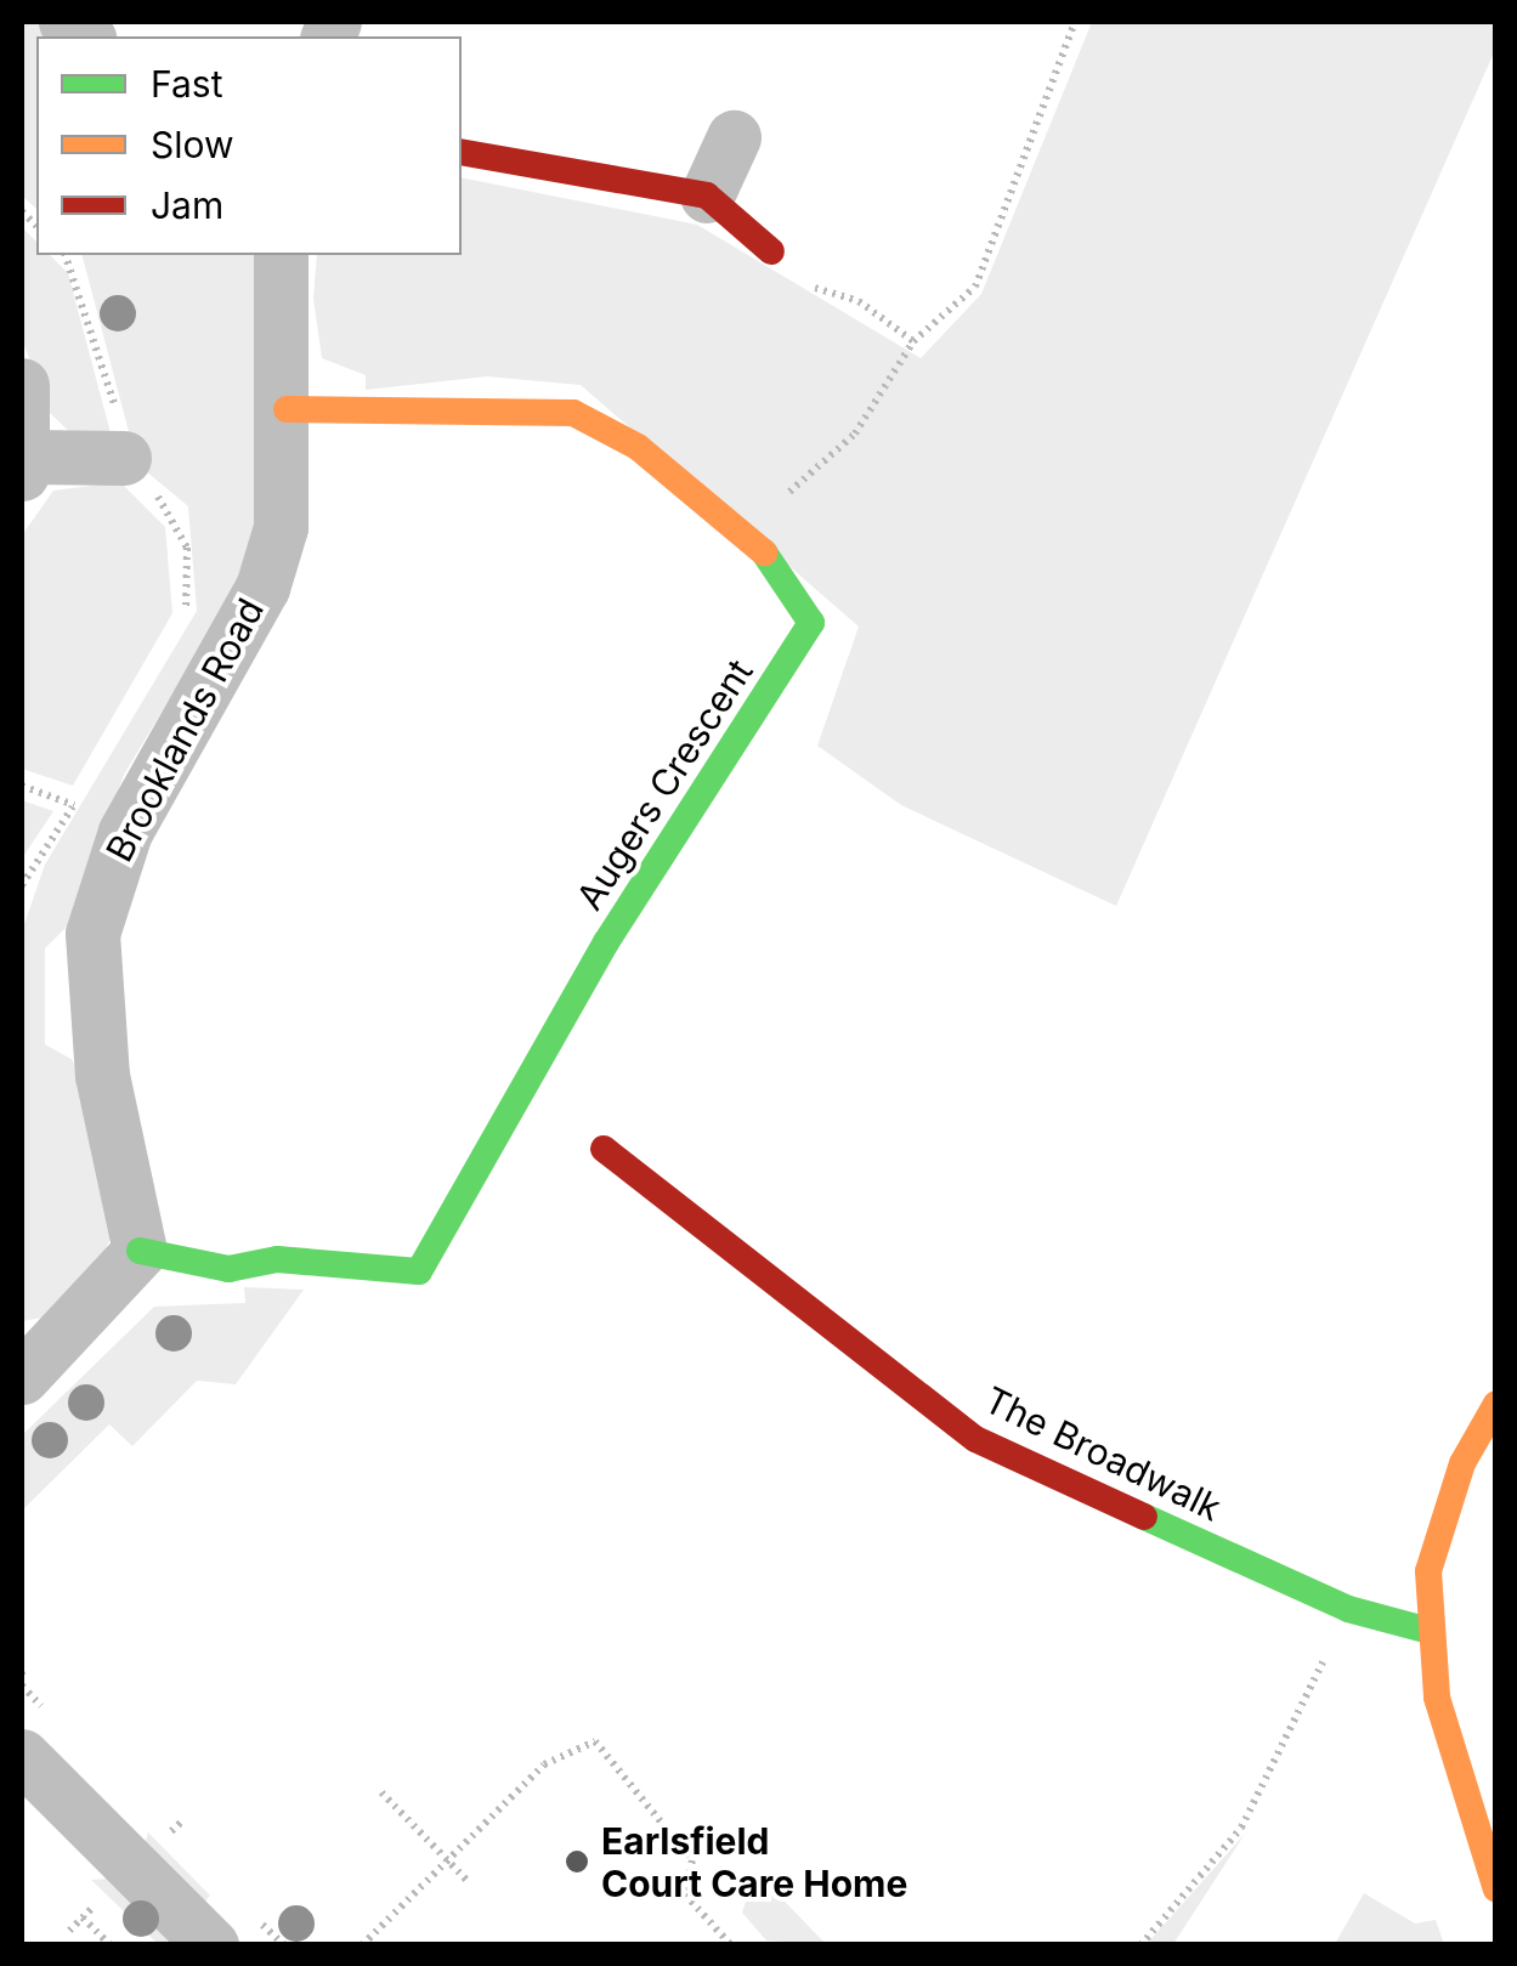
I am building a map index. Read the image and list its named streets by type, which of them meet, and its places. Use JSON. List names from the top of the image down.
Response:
{
  "streets": {
    "main road": ["Augers Crescent", "The Broadwalk"],
    "street": ["Brooklands Road"]
  },
  "crossings": [
    ["Brooklands Road", "Augers Crescent"]
  ],
  "places": ["Earlsfield Court Care Home"],
  "legend": ["Fast", "Slow", "Jam"]
}
